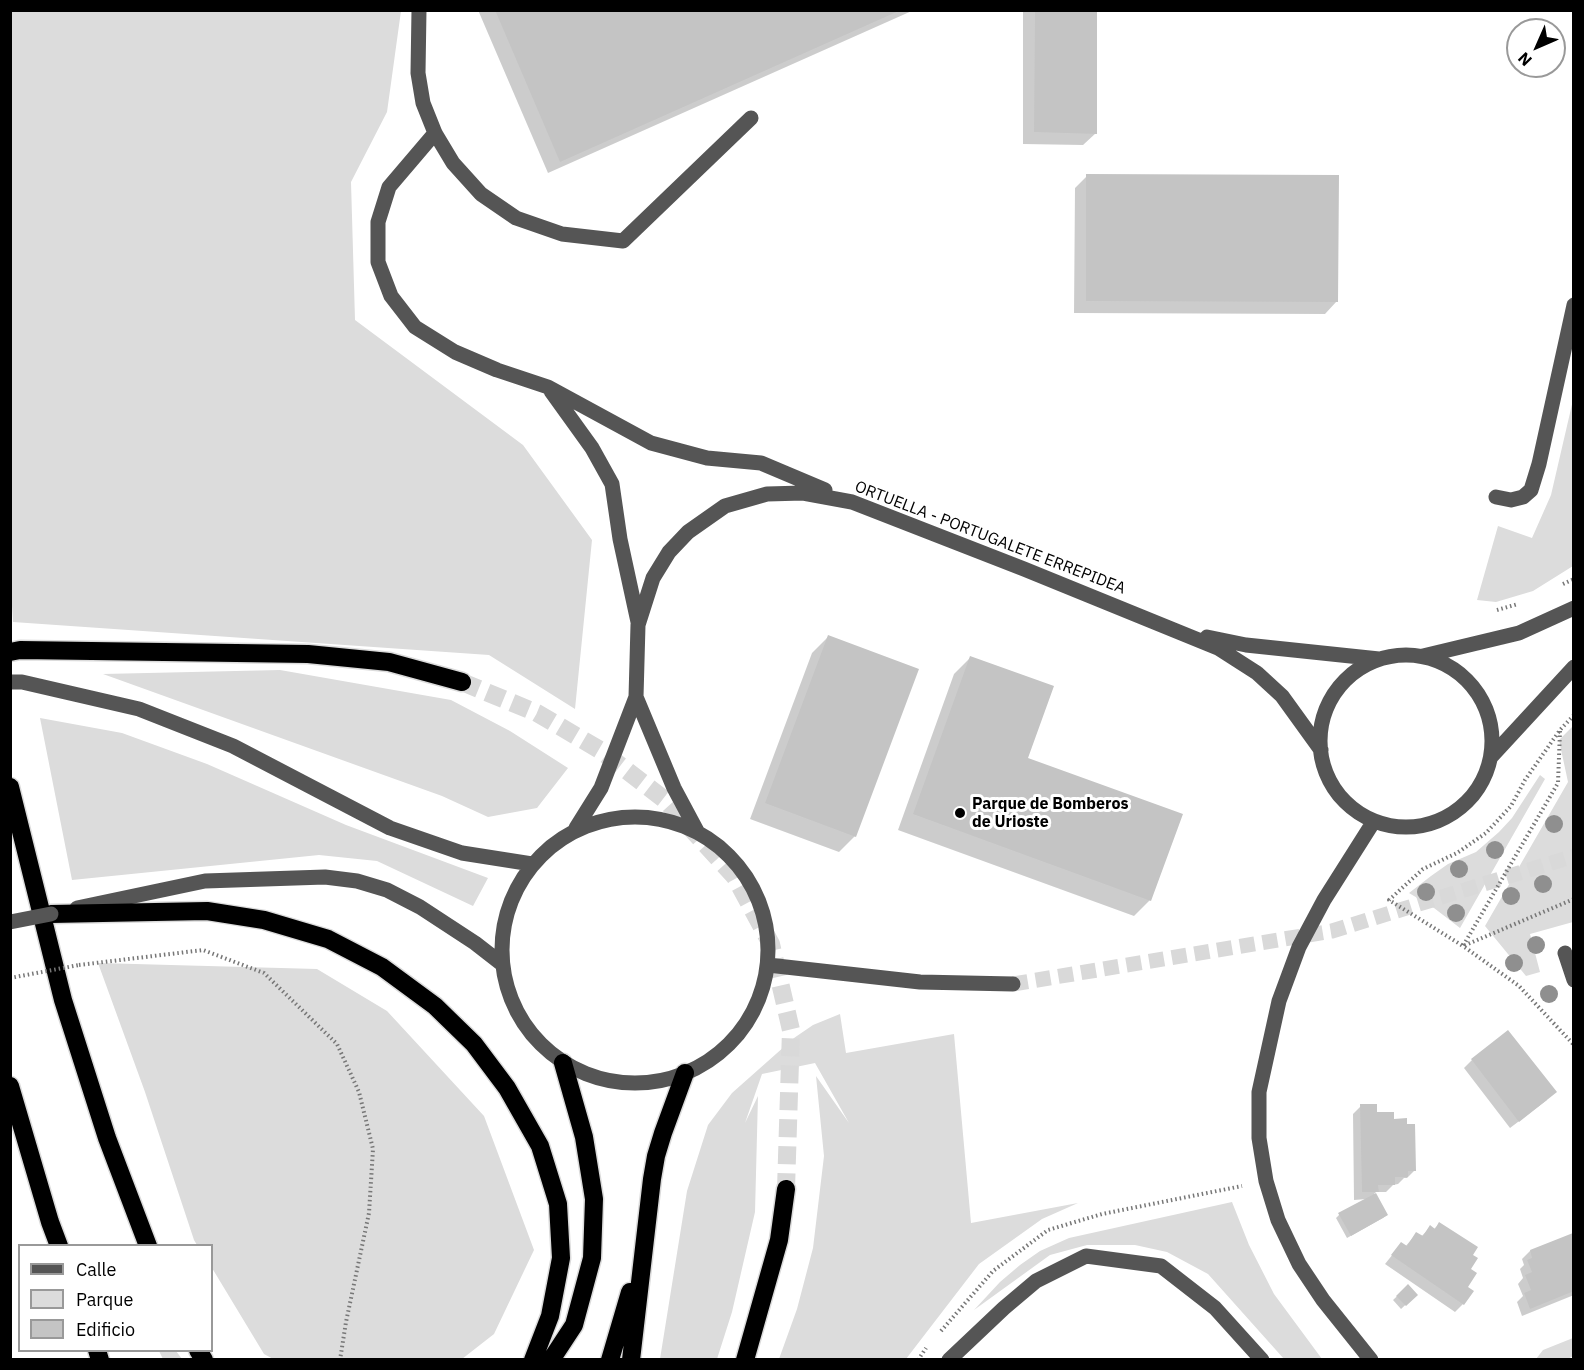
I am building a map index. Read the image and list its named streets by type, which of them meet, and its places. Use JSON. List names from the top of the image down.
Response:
{
  "streets": {
    "street": ["ORTUELLA - PORTUGALETE ERREPIDEA"]
  },
  "places": ["Parque de Bomberos de Urioste"],
  "legend": ["Calle", "Parque", "Edificio"],
  "north": "bottom left"
}
